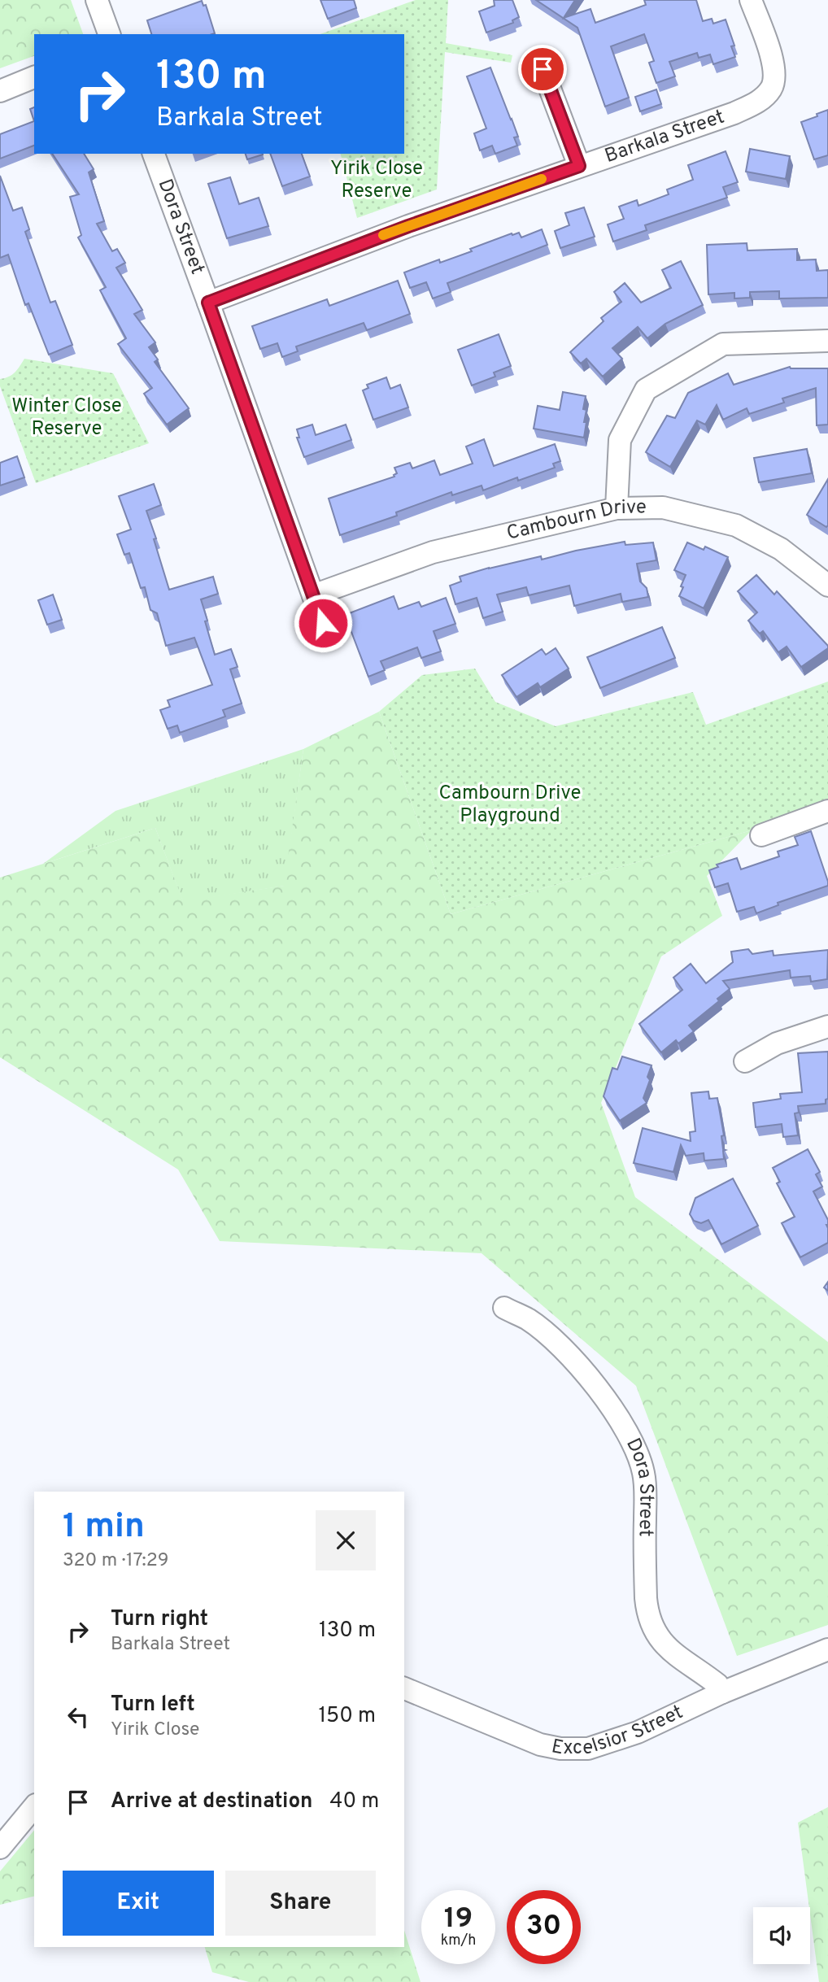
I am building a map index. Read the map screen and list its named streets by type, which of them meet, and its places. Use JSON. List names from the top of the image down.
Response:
{
  "streets": {
    "street": [
      "Barkala Street",
      "Dora Street",
      "Cambourn Drive",
      "Excelsior Street"
    ]
  },
  "crossings": [
    ["Barkala Street", "Dora Street"],
    ["Dora Street", "Cambourn Drive"],
    ["Dora Street", "Excelsior Street"]
  ],
  "parks": ["Yirik Close Reserve", "Winter Close Reserve", "Cambourn Drive Playground"],
  "page": {
    "turn": ["130 m", "Barkala Street"],
    "heading": ["1 min", "320 m · 17:29"],
    "list": [
      {
        "name": "Turn right",
        "note": "Barkala Street",
        "value": "130 m"
      },
      {
        "name": "Turn left",
        "note": "Yirik Close",
        "value": "150 m"
      },
      {
        "name": "Arrive at destination",
        "value": "40 m"
      }
    ],
    "buttons": ["Exit", "Share"],
    "speed": "19 km/h",
    "limit": "30"
  }
}
